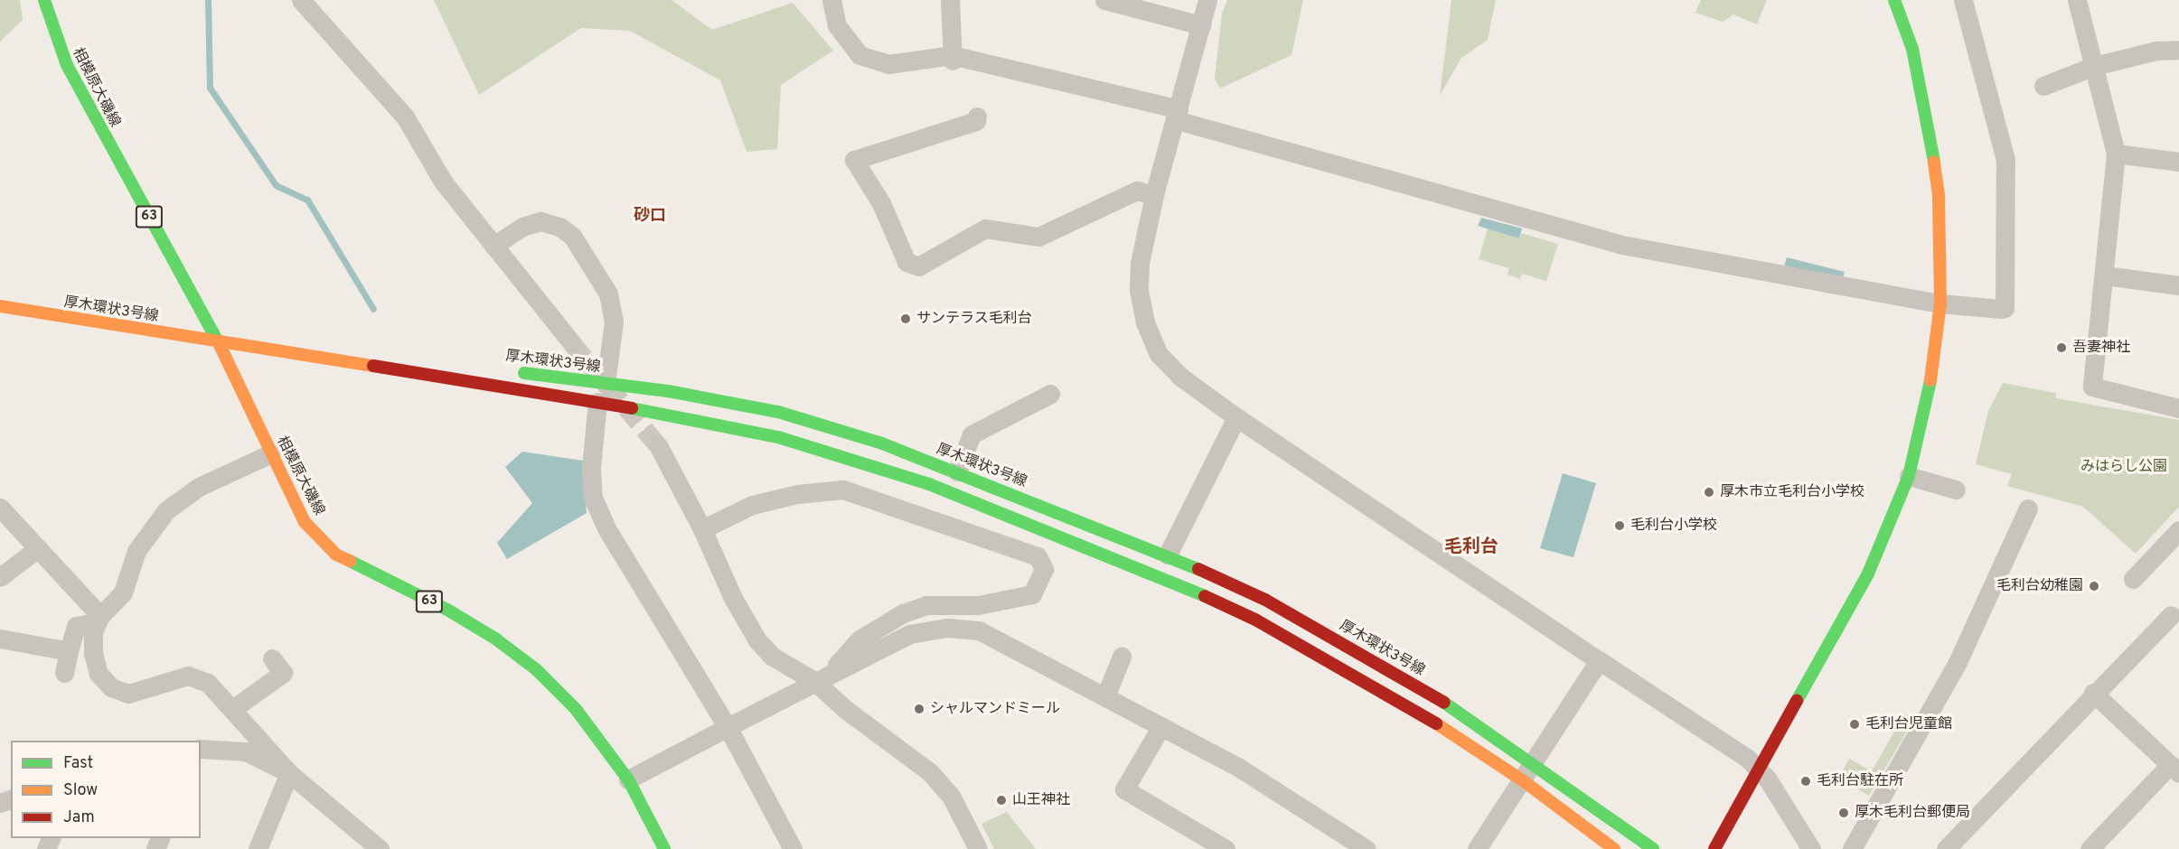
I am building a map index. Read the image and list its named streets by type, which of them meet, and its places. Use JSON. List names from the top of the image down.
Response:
{
  "streets": {
    "street": ["相模原大磯線", "63", "厚木環状3号線"]
  },
  "crossings": [
    ["相模原大磯線", "厚木環状3号線"]
  ],
  "districts": ["砂口", "毛利台"],
  "parks": ["みはらし公園"],
  "places": [
    "サンテラス毛利台",
    "吾妻神社",
    "厚木市立毛利台小学校",
    "毛利台小学校",
    "毛利台幼稚園",
    "シャルマンドミール",
    "毛利台児童館",
    "毛利台駐在所",
    "山王神社",
    "厚木毛利台郵便局"
  ],
  "legend": ["Fast", "Slow", "Jam"]
}
